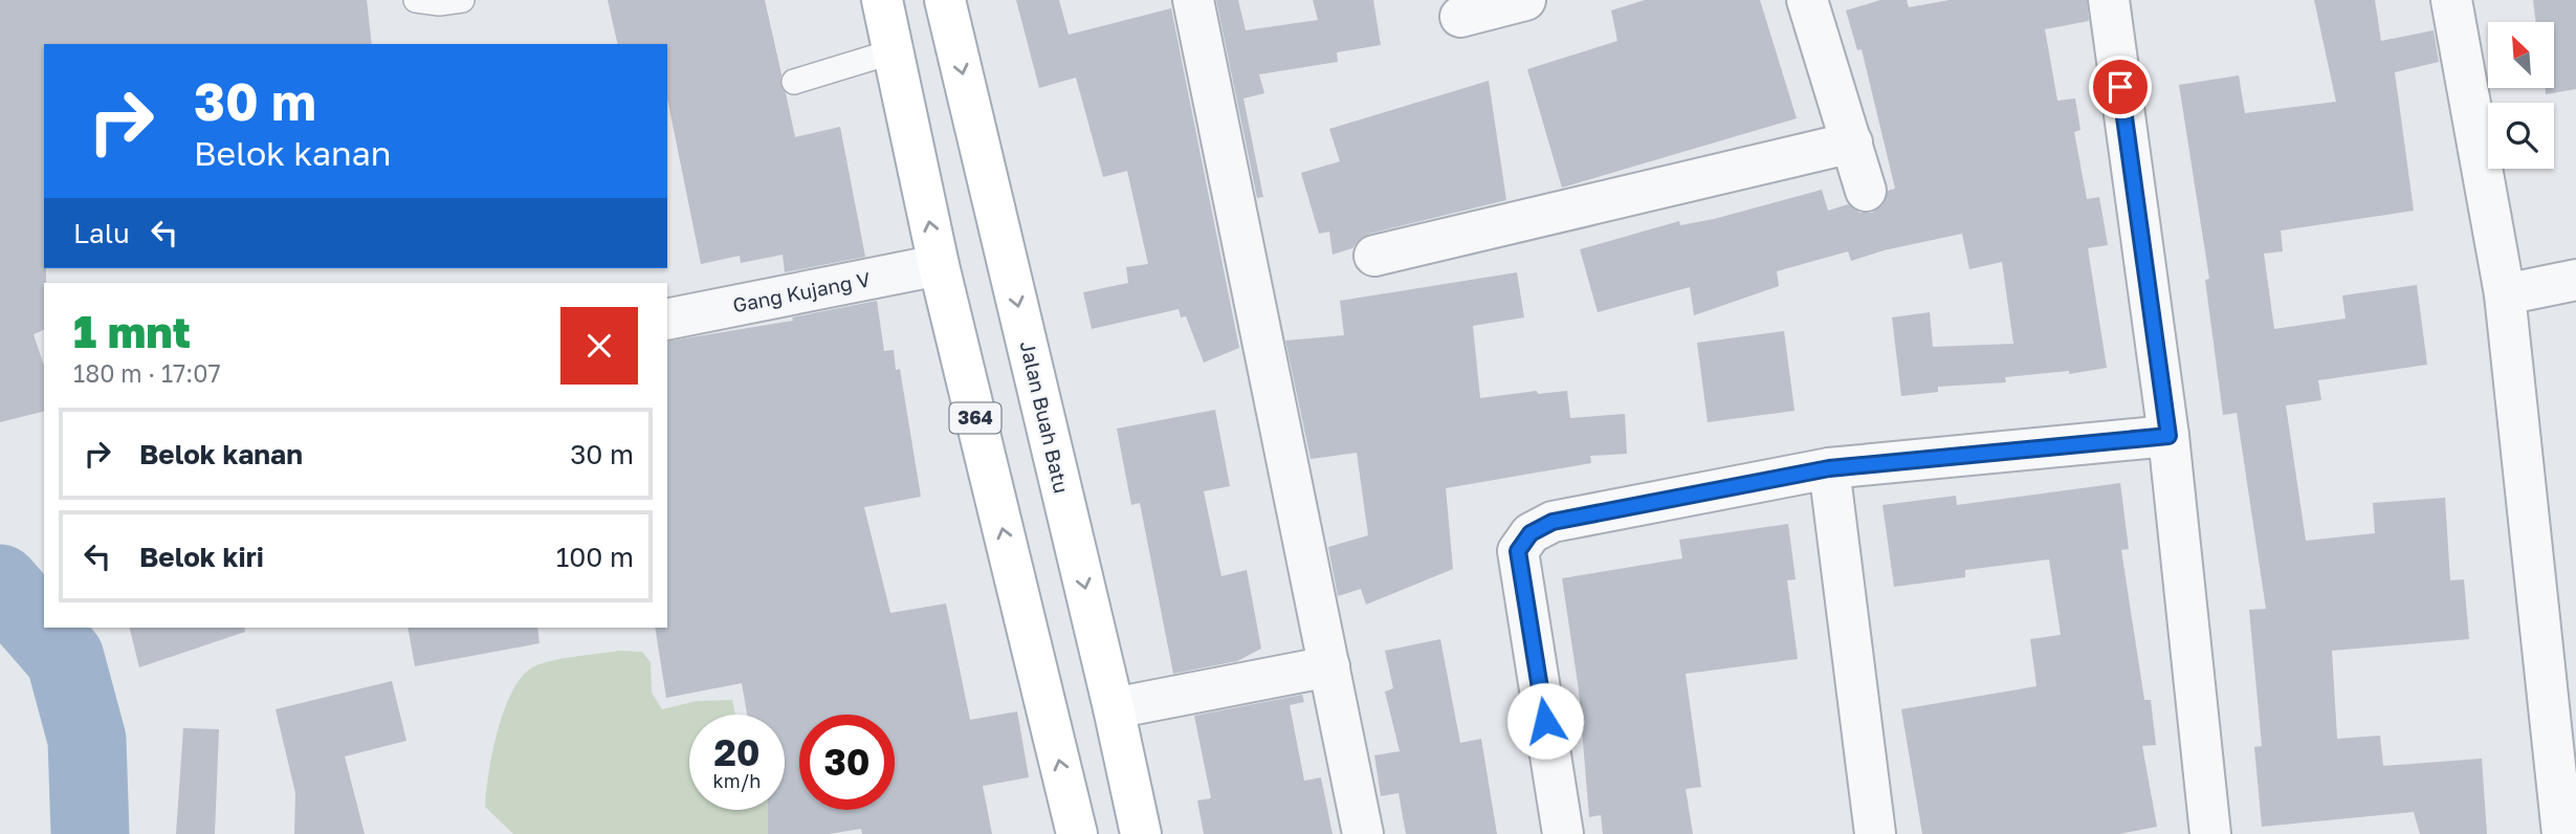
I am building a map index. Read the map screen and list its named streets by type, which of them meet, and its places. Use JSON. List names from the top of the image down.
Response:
{
  "streets": {
    "main road": ["Jalan Buah Batu", "364"],
    "street": ["Gang Kujang V"]
  },
  "crossings": [
    ["Gang Kujang V", "364"]
  ],
  "north": "top left",
  "page": {
    "turn": ["30 m", "Belok kanan"],
    "then": "Lalu",
    "heading": ["1 mnt", "180 m · 17:07"],
    "list": [
      {
        "name": "Belok kanan",
        "value": "30 m"
      },
      {
        "name": "Belok kiri",
        "value": "100 m"
      }
    ],
    "speed": "20 km/h",
    "limit": "30"
  }
}
